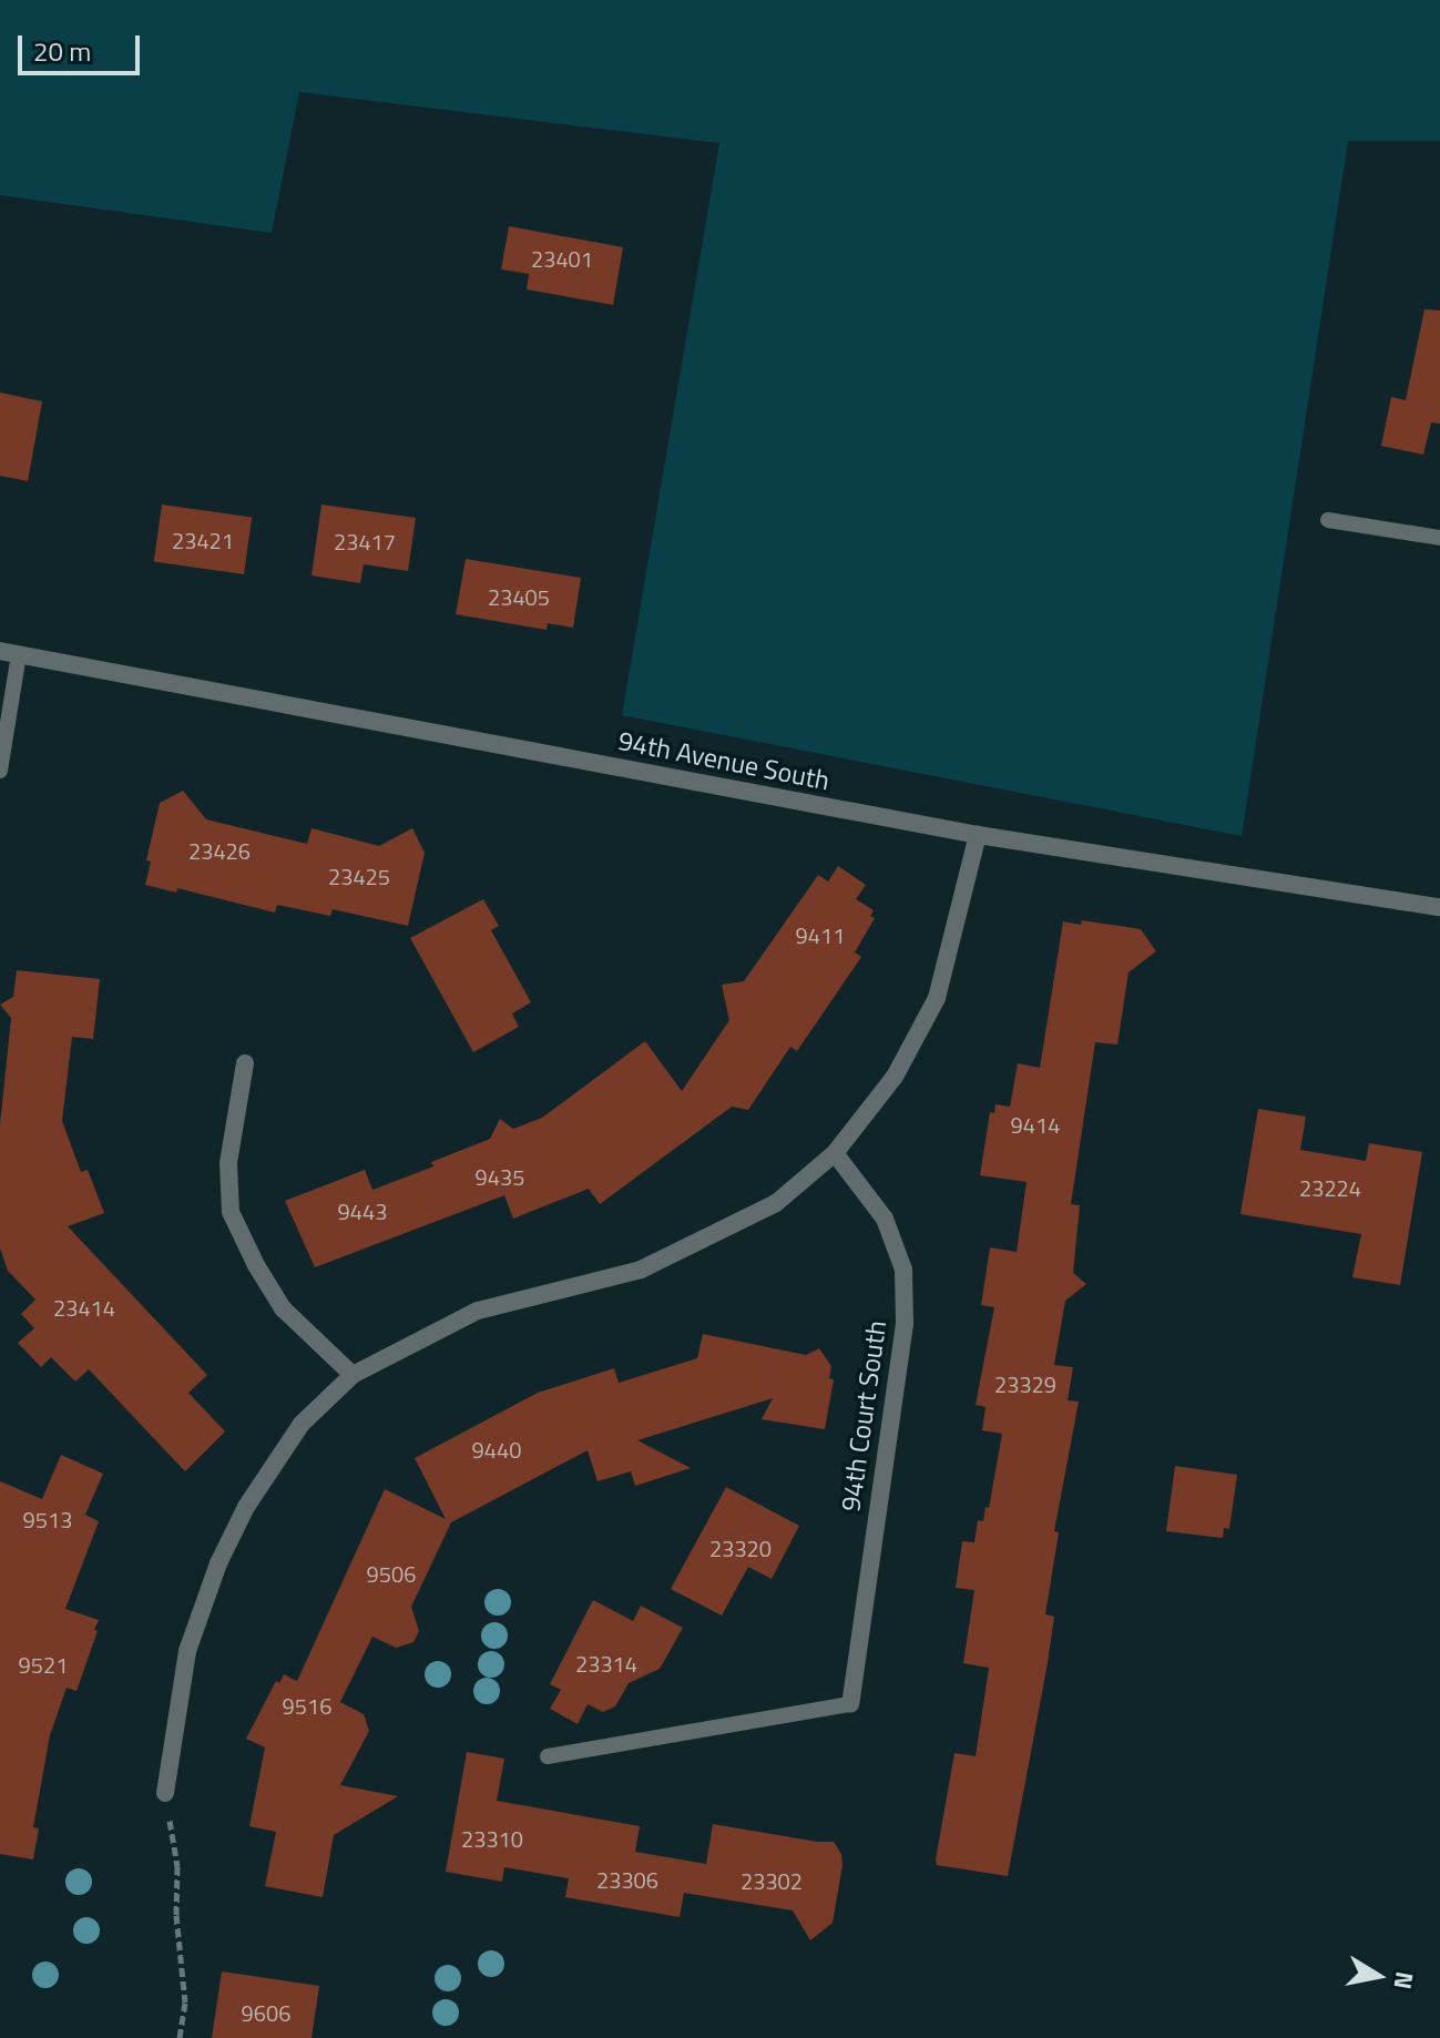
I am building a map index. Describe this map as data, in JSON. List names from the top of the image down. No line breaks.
{"streets":{"street":["94th Avenue South","94th Court South"]},"house_numbers":["23401","23421","23417","23405","23426","23425","9411","9414","9435","23224","9443","23414","23329","9440","9513","23320","9506","23314","9521","9516","23310","23306","23302","9606"],"scale_bar":"20 m","north":"right"}
